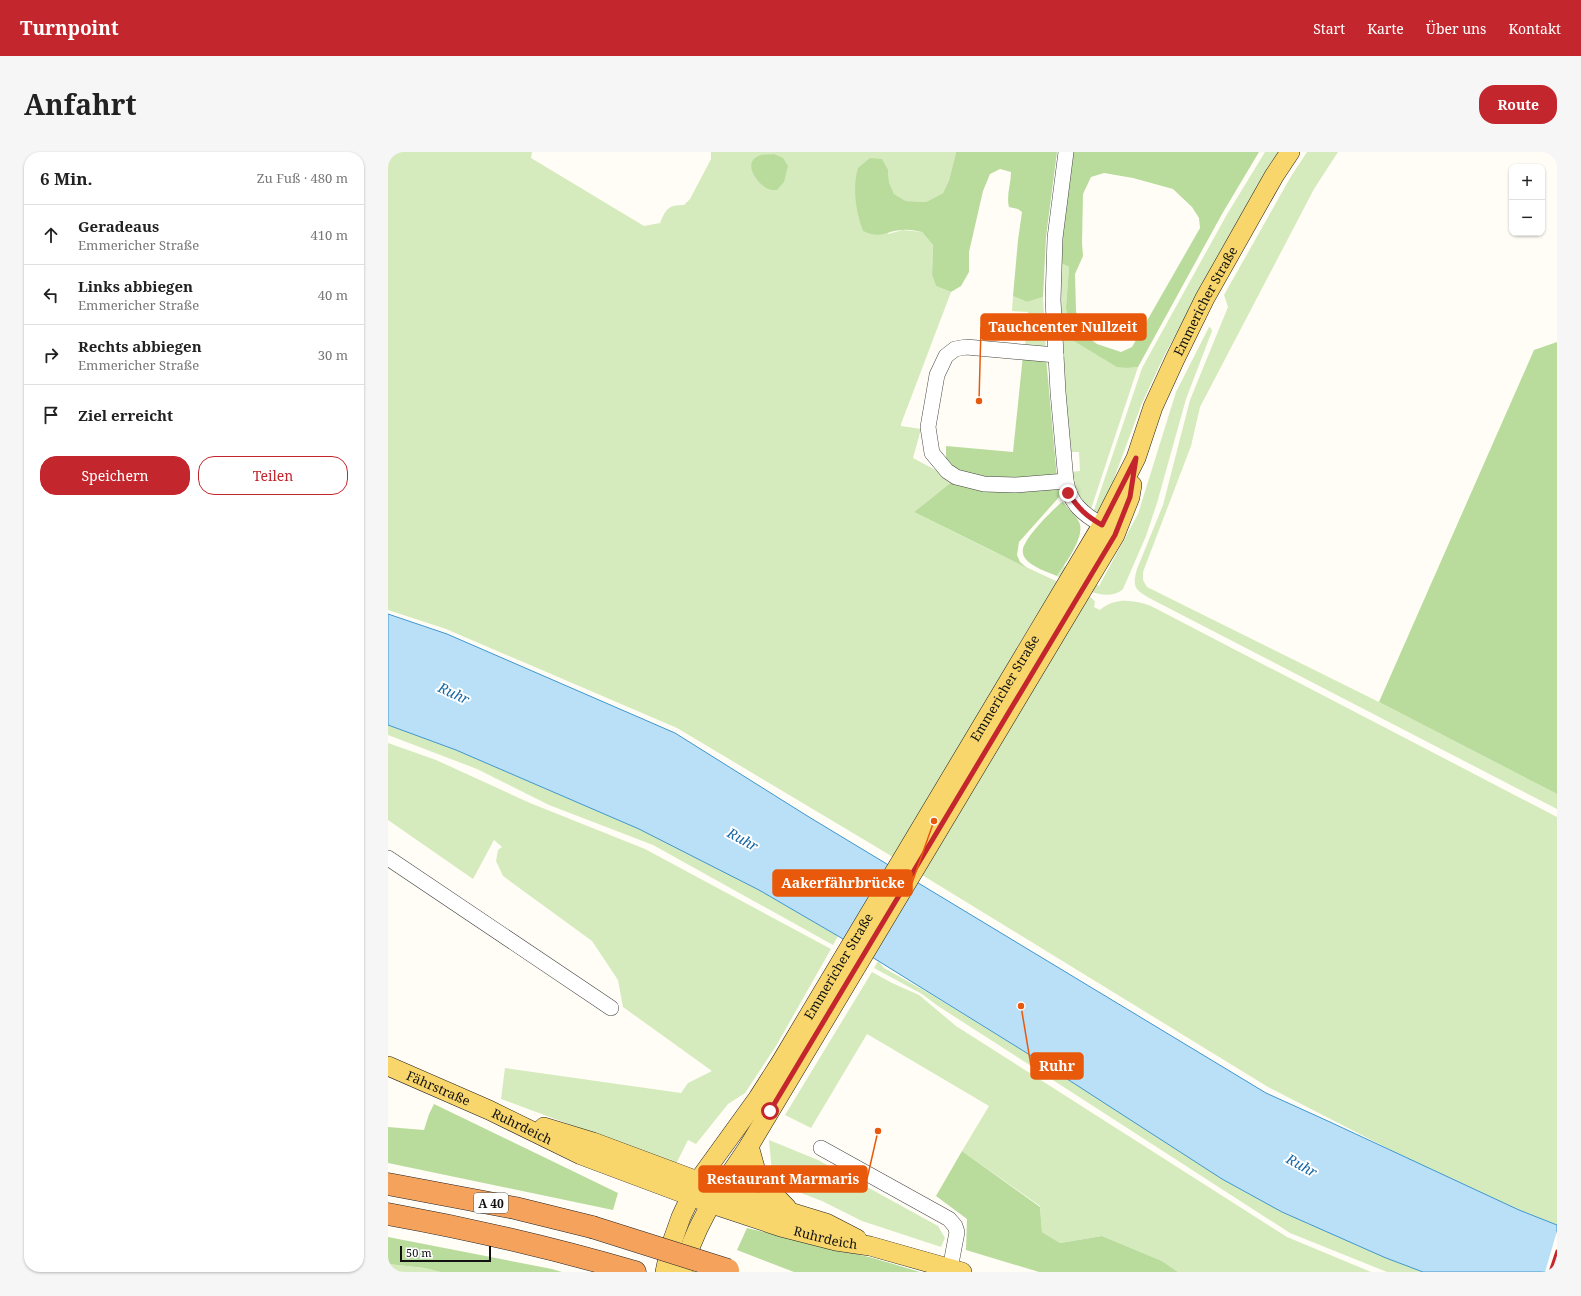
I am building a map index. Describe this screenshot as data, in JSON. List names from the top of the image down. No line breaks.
{"streets":{"highway":["A 40"],"main road":["Emmericher Straße","Fährstraße","Ruhrdeich"]},"crossings":[["Emmericher Straße","Ruhrdeich"],["Fährstraße","Ruhrdeich"]],"water":["Ruhr"],"places":["Tauchcenter Nullzeit","Aakerfährbrücke","Ruhr","Restaurant Marmaris"],"scale_bar":"50 m","page":{"header":"Turnpoint","nav":["Start","Karte","Über uns","Kontakt"],"title":"Anfahrt","buttons":["Route",["Speichern","Teilen"]],"heading":["6 Min.","Zu Fuß · 480 m"],"map_buttons":["+","−"],"list":[["Geradeaus","Emmericher Straße","410 m"],["Links abbiegen","Emmericher Straße","40 m"],["Rechts abbiegen","Emmericher Straße","30 m"],"Ziel erreicht"],"scale":"50 m"}}
